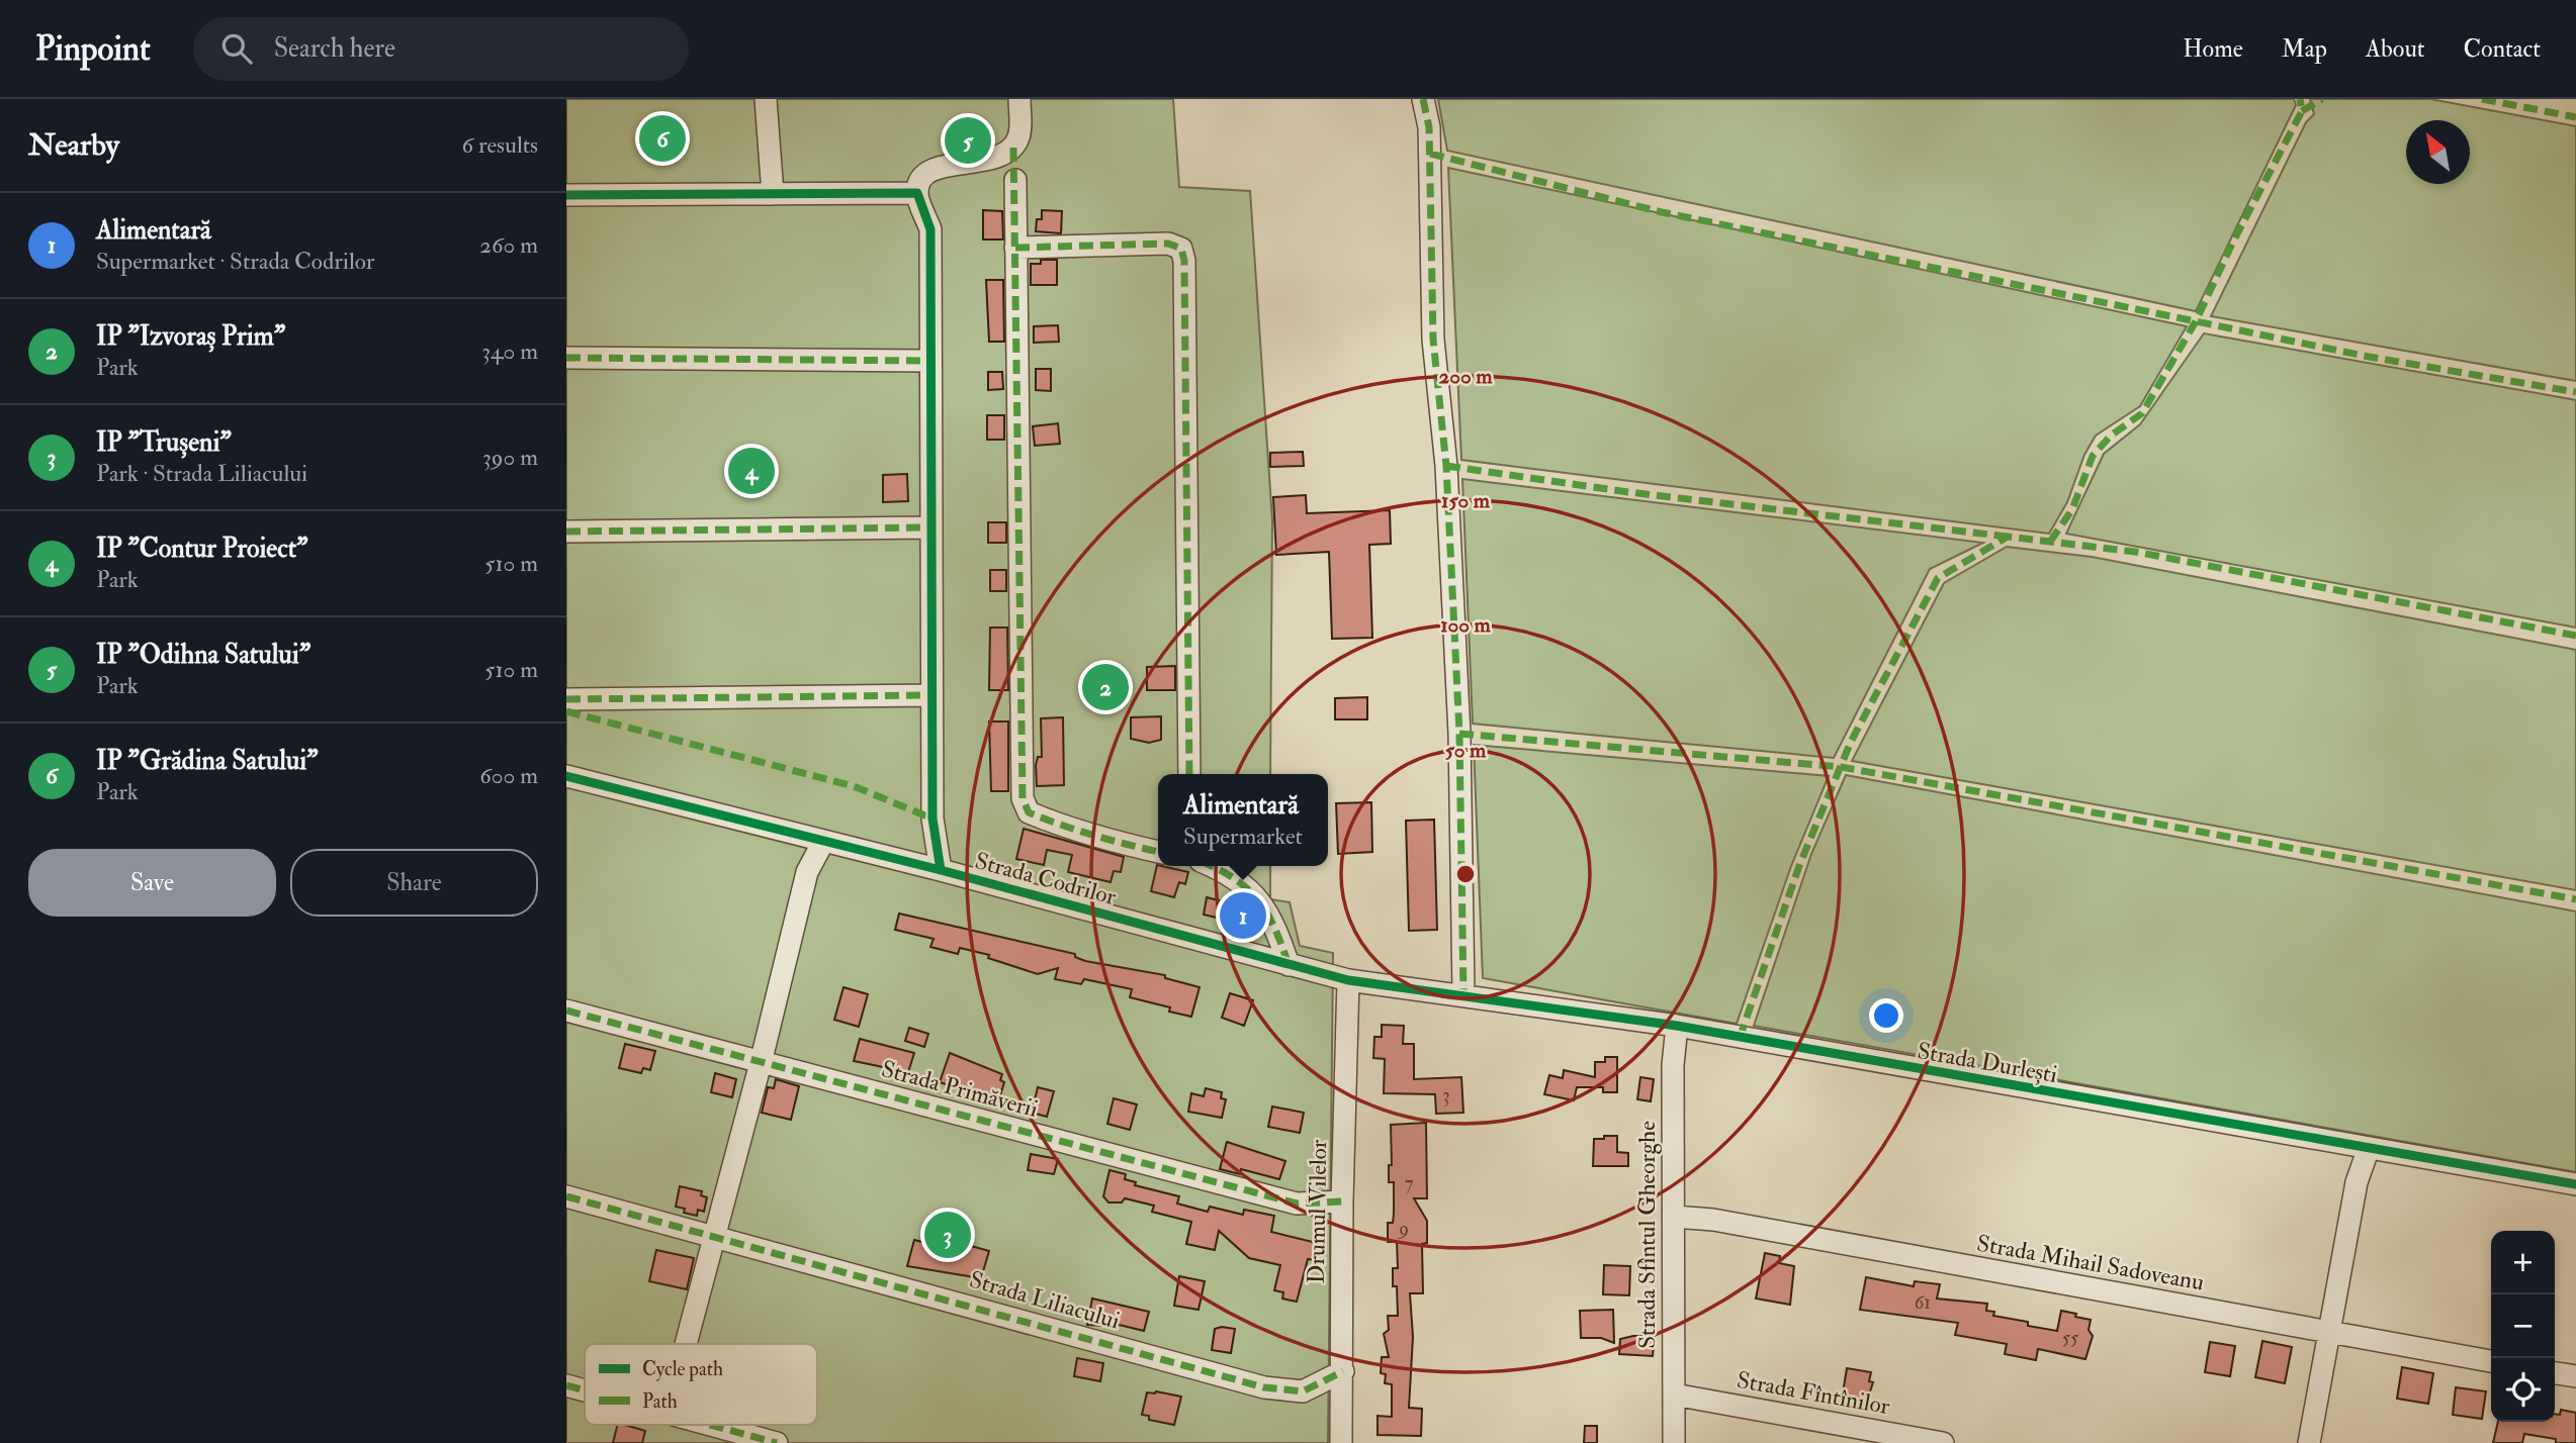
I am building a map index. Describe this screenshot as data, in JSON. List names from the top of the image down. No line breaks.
{"streets":{"street":["Strada Codrilor","Strada Durlești","Strada Primăverii","Drumul Vilelor","Strada Sfîntul Gheorghe","Strada Mihail Sadoveanu","Strada Liliacului","Strada Fîntînilor"]},"crossings":[["Strada Codrilor","Strada Durlești"],["Strada Codrilor","Drumul Vilelor"],["Strada Durlești","Drumul Vilelor"],["Strada Durlești","Strada Sfîntul Gheorghe"],["Strada Primăverii","Drumul Vilelor"],["Drumul Vilelor","Strada Liliacului"],["Strada Sfîntul Gheorghe","Strada Mihail Sadoveanu"],["Strada Sfîntul Gheorghe","Strada Fîntînilor"]],"house_numbers":["3","7","9","61","55"],"legend":["Cycle path","Path"],"north":"top left","page":{"header":"Pinpoint","search":"Search here","nav":["Home","Map","About","Contact"],"heading":["Nearby","6 results"],"pins":["6","5","4","2","1","3"],"list":[{"mark":"1","name":"Alimentară","note":"Supermarket · Strada Codrilor","value":"260 m"},{"mark":"2","name":"IP \"Izvoraș Prim\"","note":"Park","value":"340 m"},{"mark":"3","name":"IP \"Trușeni\"","note":"Park · Strada Liliacului","value":"390 m"},{"mark":"4","name":"IP \"Contur Proiect\"","note":"Park","value":"510 m"},{"mark":"5","name":"IP \"Odihna Satului\"","note":"Park","value":"510 m"},{"mark":"6","name":"IP \"Grădina Satului\"","note":"Park","value":"600 m"}],"popup":["Alimentară","Supermarket"],"buttons":["Save","Share"],"map_buttons":["+","−"]},"rings":["200 m","150 m","100 m","50 m"]}
